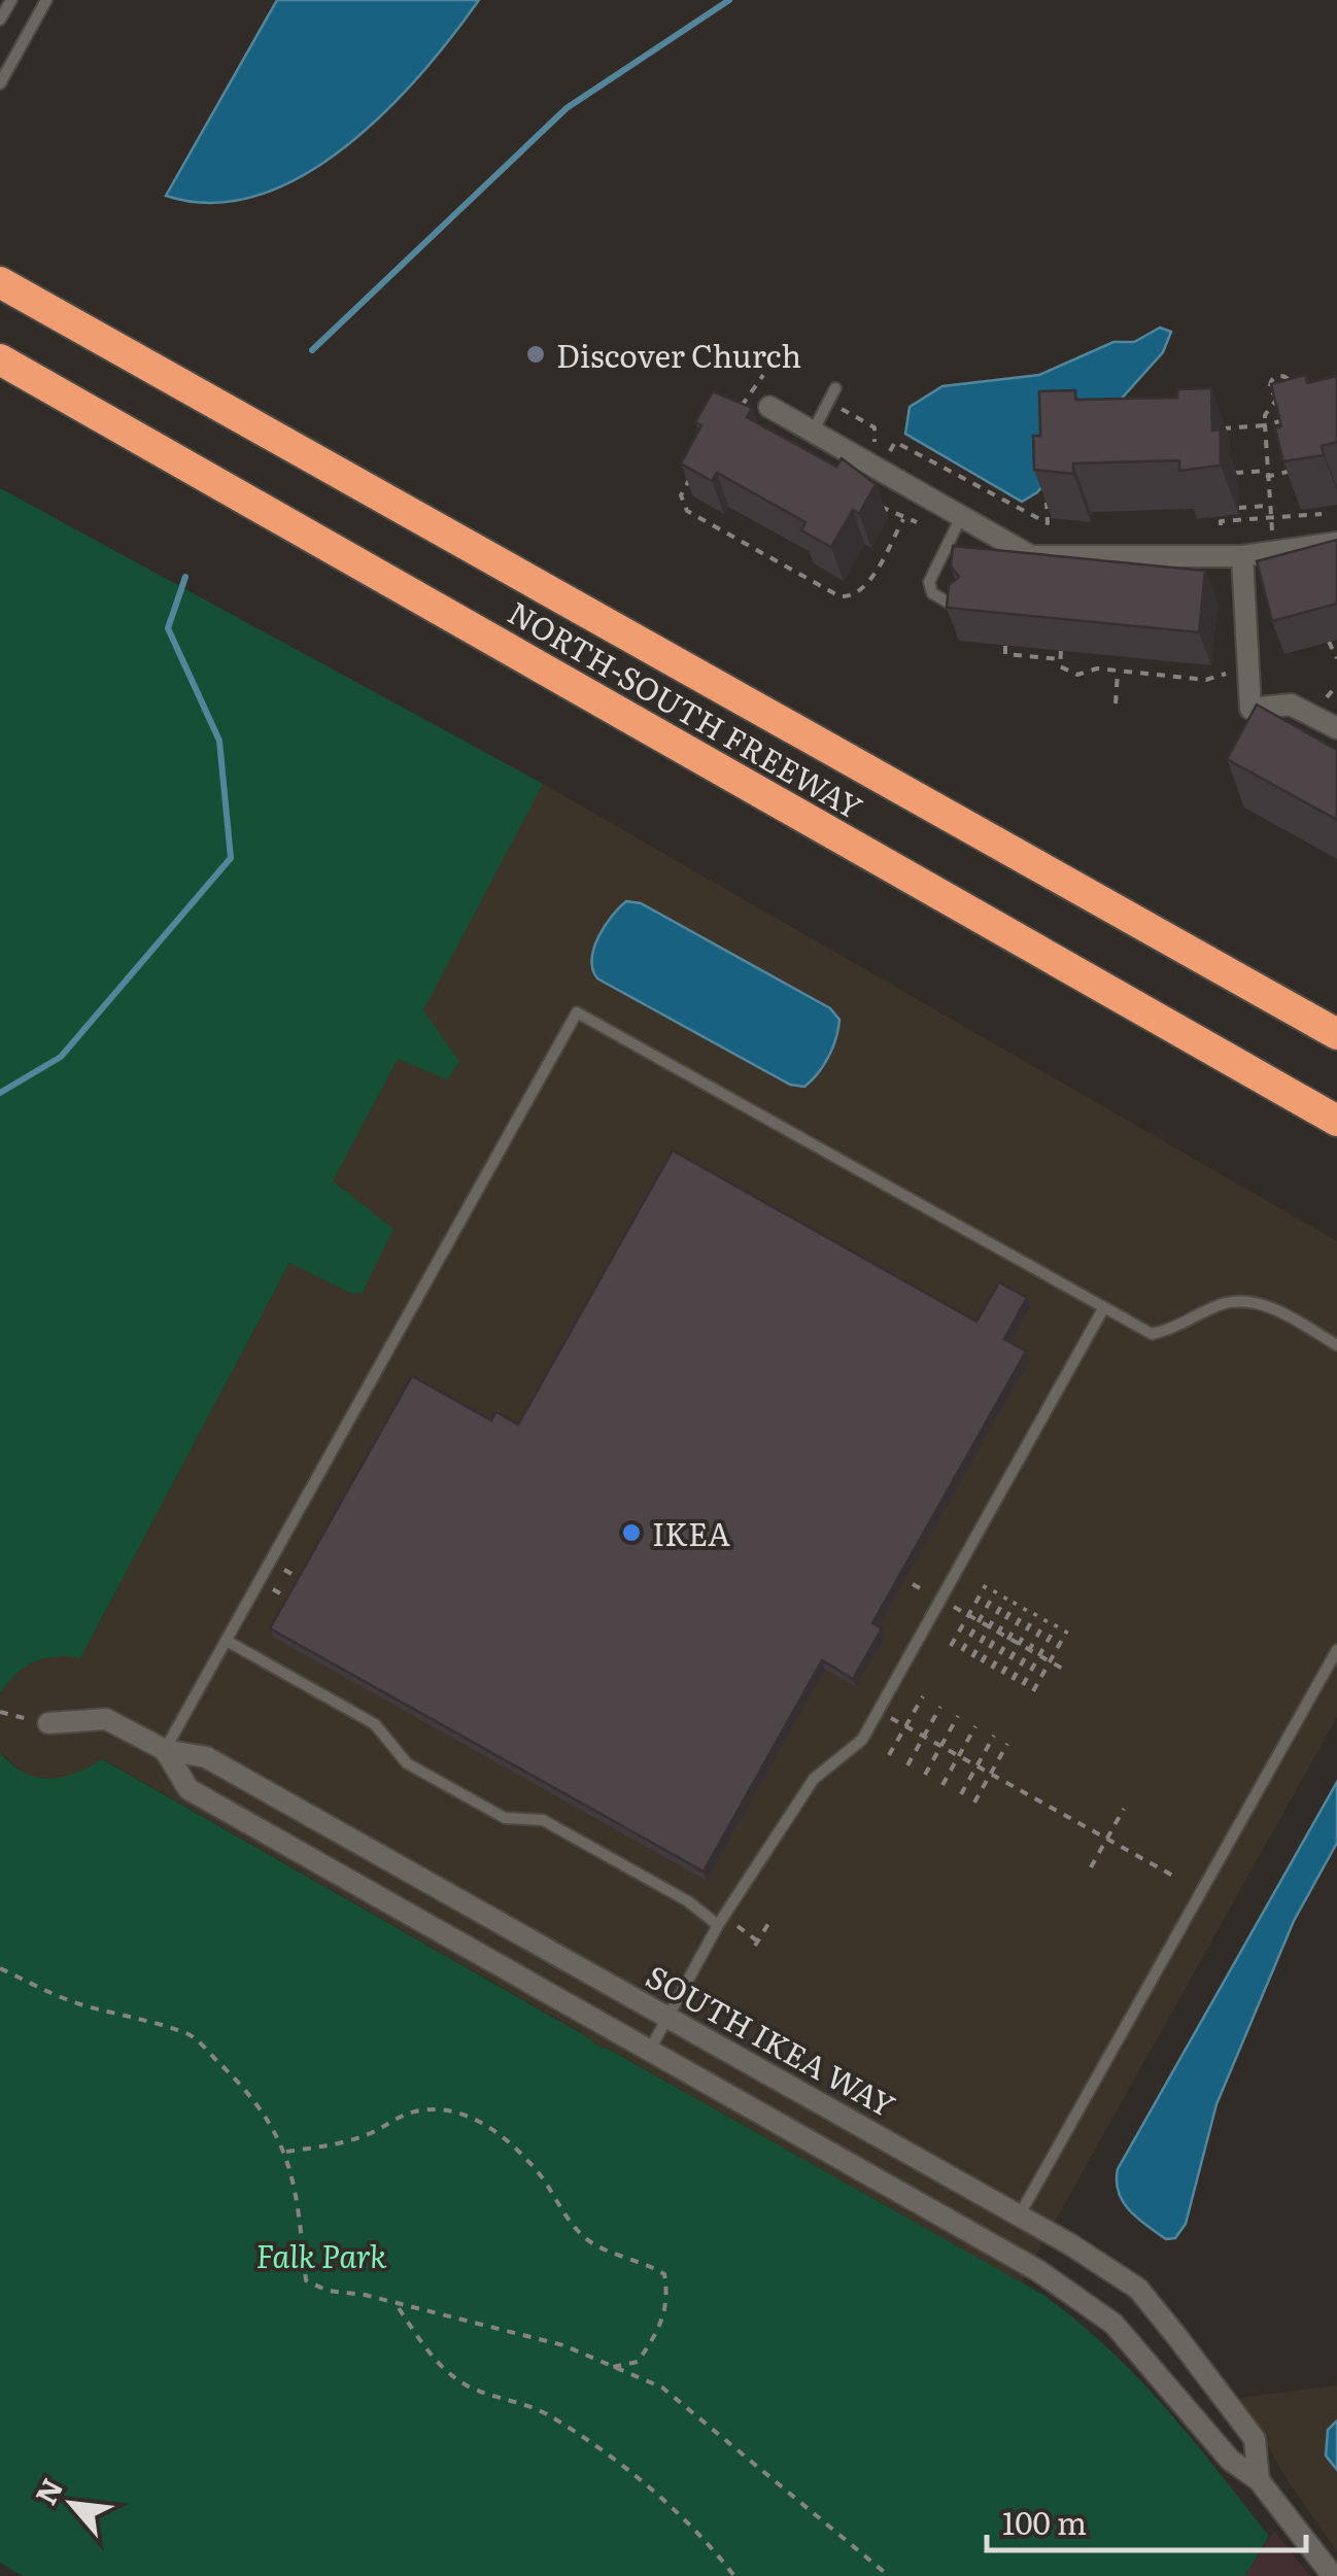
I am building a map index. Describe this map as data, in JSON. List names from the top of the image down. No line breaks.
{"streets":{"highway":["NORTH-SOUTH FREEWAY"],"street":["SOUTH IKEA WAY"]},"parks":["Falk Park"],"places":["Discover Church","IKEA"],"scale_bar":"100 m","north":"top left"}
